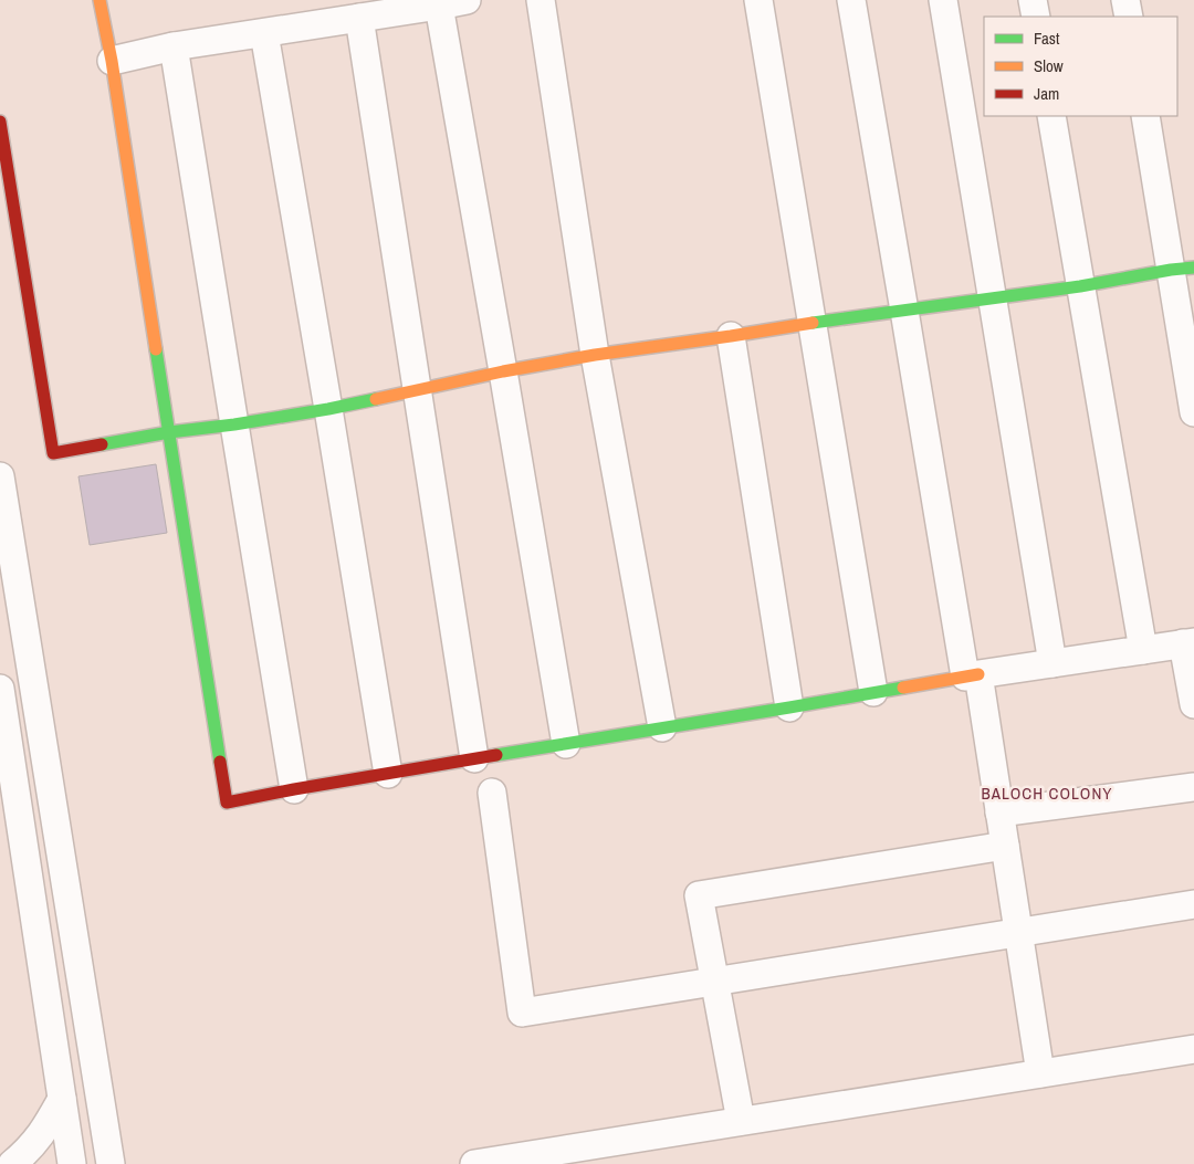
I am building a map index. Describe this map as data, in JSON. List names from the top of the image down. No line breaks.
{"districts":["BALOCH COLONY"],"legend":["Fast","Slow","Jam"]}
